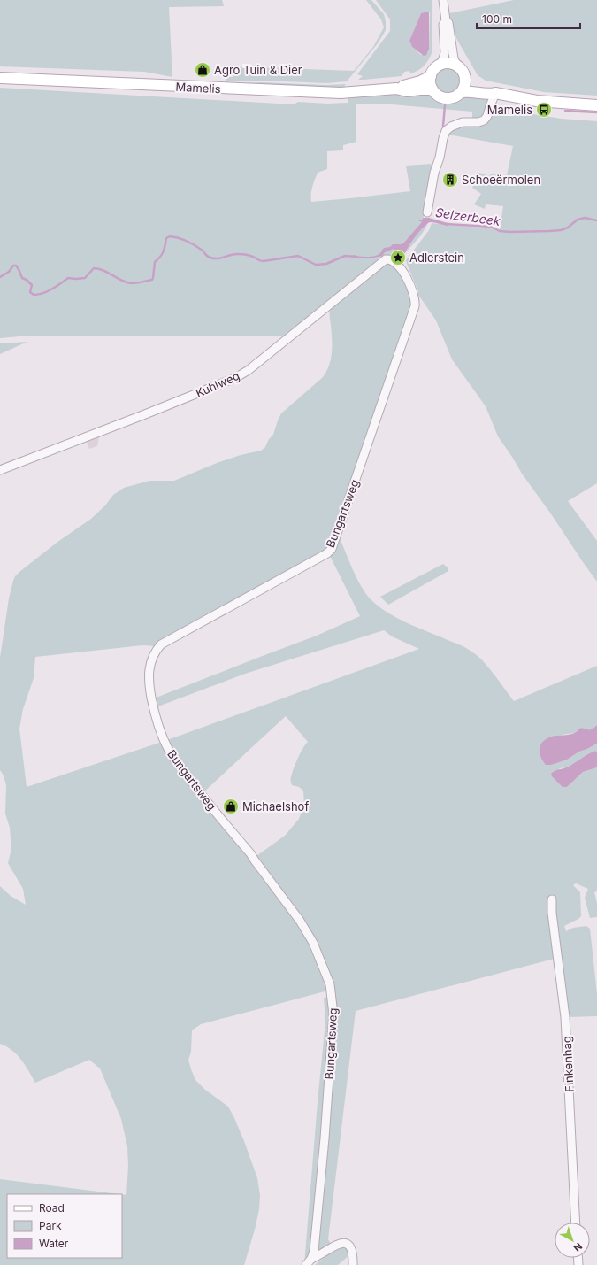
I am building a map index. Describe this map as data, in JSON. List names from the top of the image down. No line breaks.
{"streets":{"main road":["Mamelis"],"street":["Kuhlweg","Bungartsweg","Finkenhag"]},"crossings":[["Kuhlweg","Bungartsweg"]],"water":["Selzerbeek"],"places":{"shop":["Agro Tuin & Dier","Michaelshof"],"bus stop":["Mamelis"],"building":["Schoeërmolen"],"place":["Adlerstein"]},"legend":["Road","Park","Water"],"scale_bar":"100 m","north":"bottom right"}
